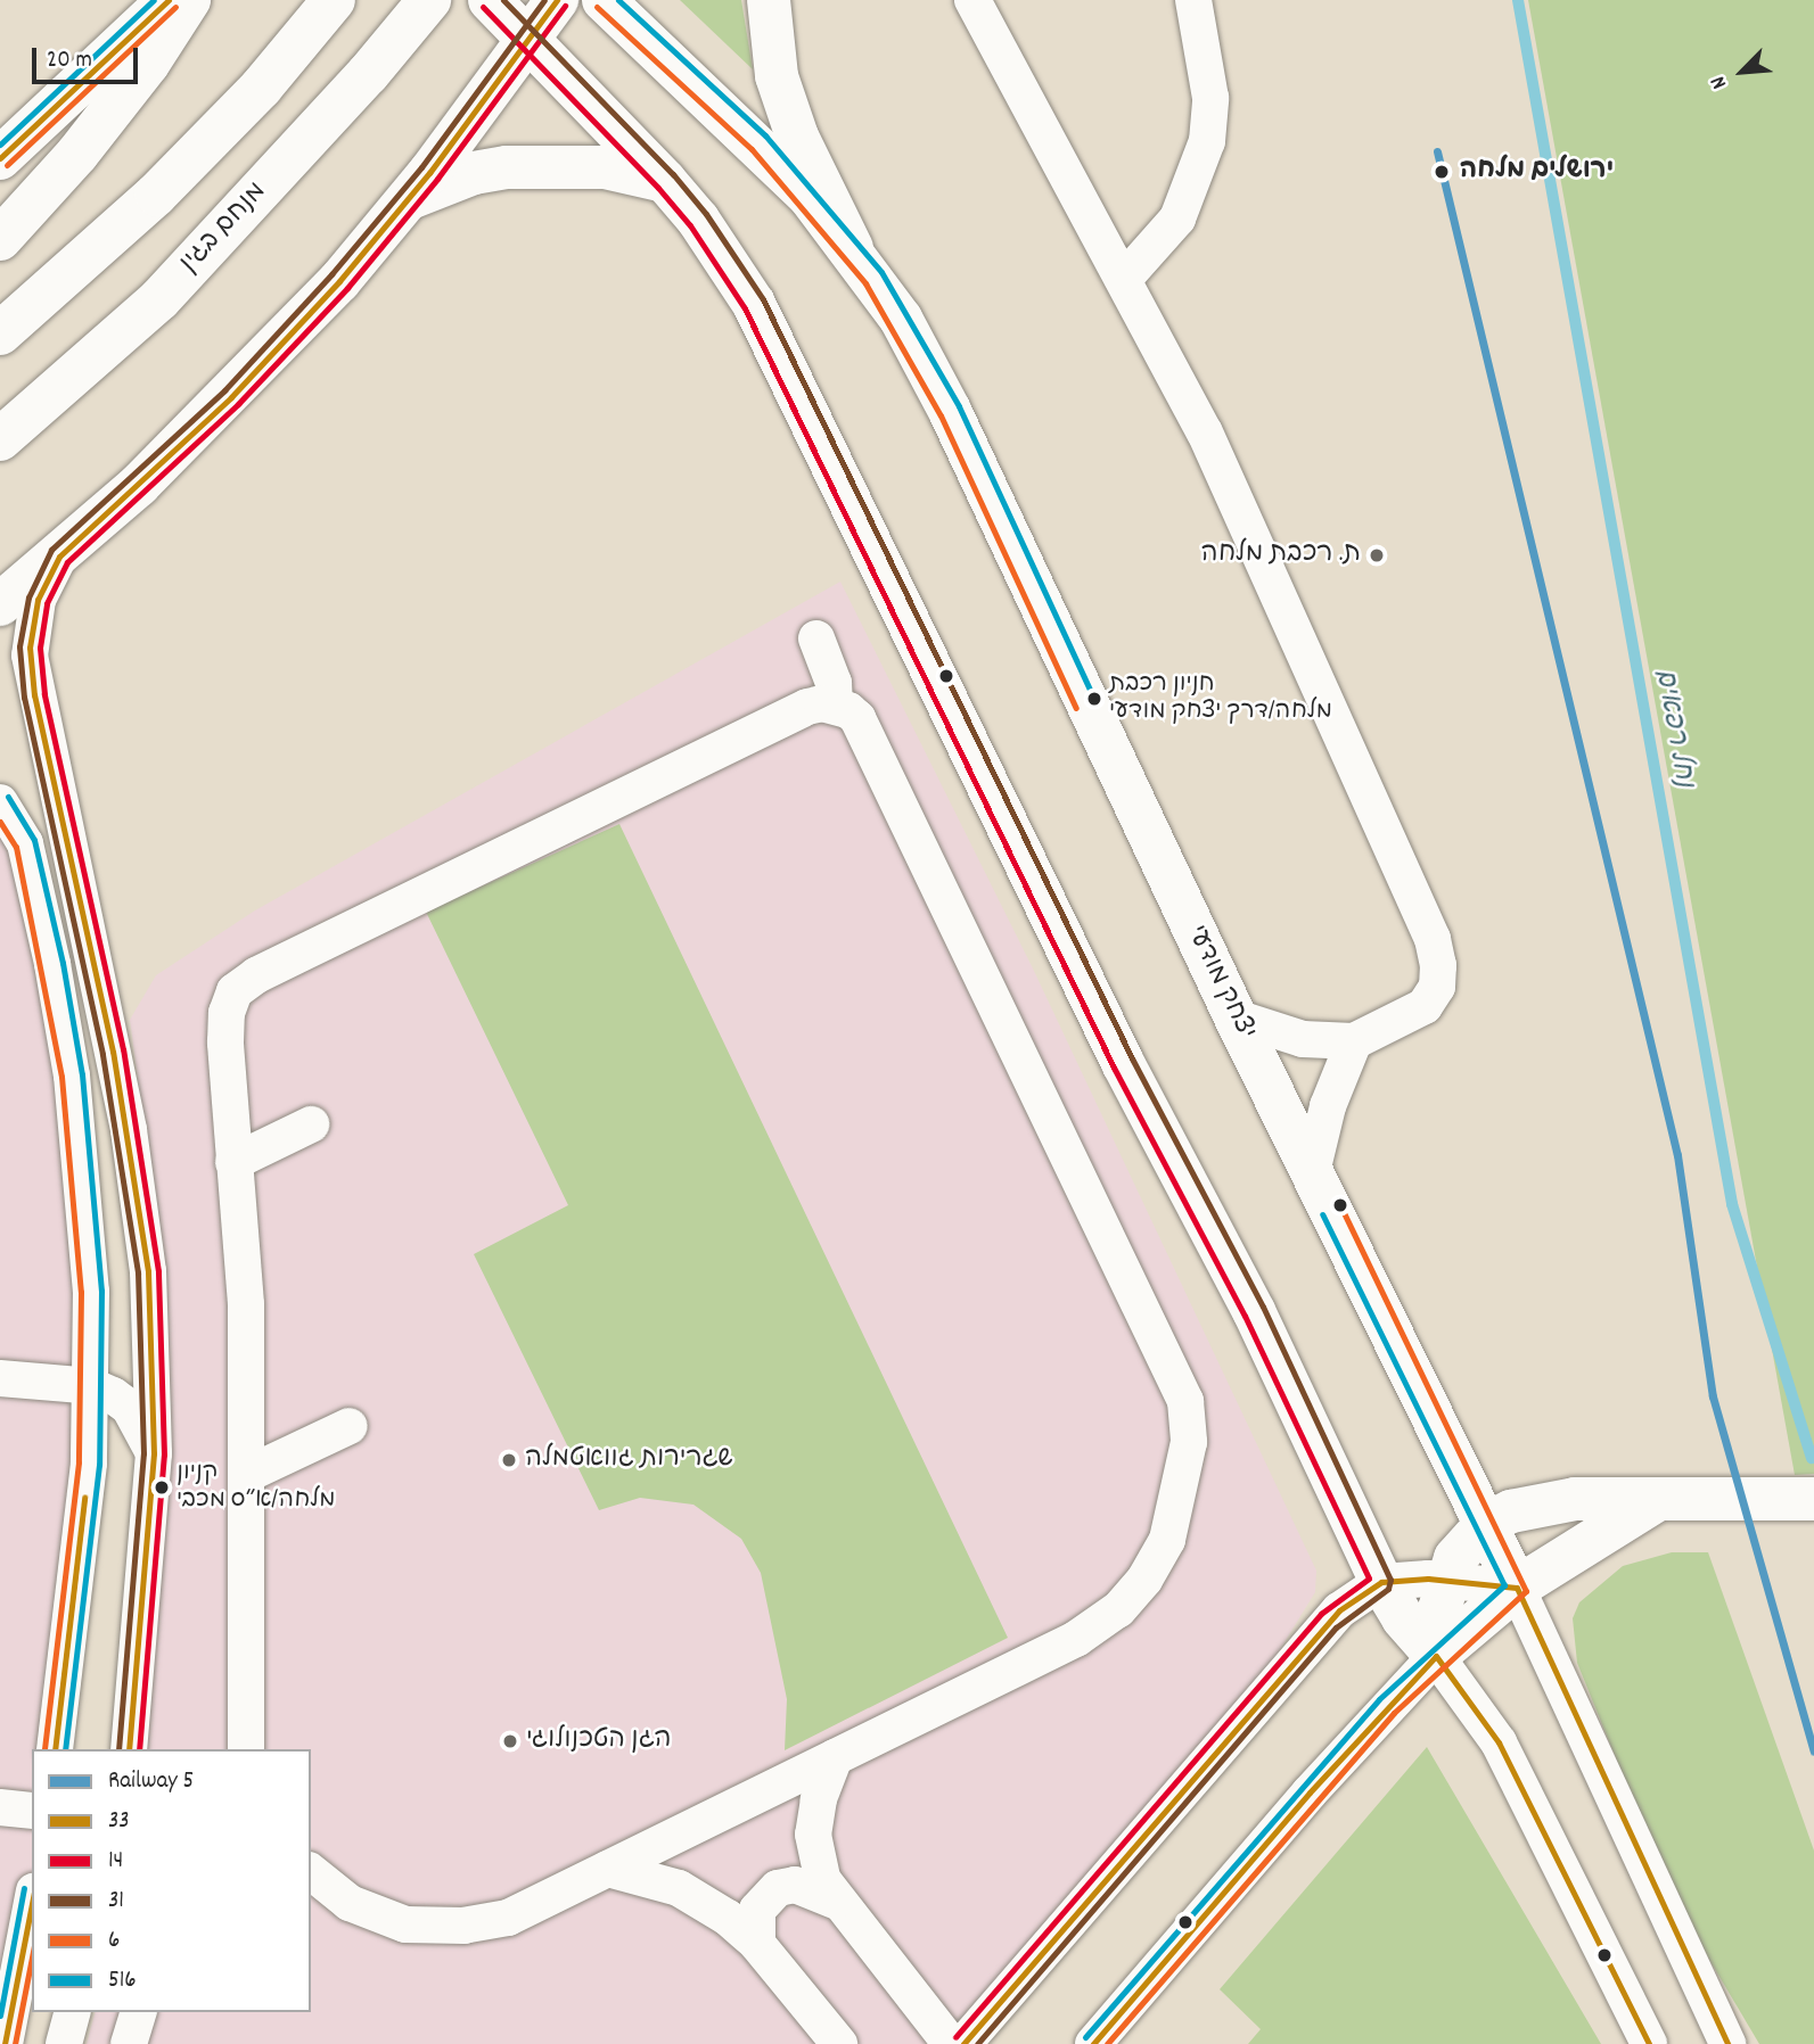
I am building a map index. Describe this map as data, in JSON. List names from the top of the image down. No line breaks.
{"streets":{"main road":["מנחם בגין","יצחק מודעי"]},"water":["נחל רפאים"],"places":["ירושלים מלחה","ת. רכבת מלחה","חניון רכבת מלחה/דרך יצחק מודעי","שגרירות גוואטמלה","קניון מלחה/א״ס מכבי","הגן הטכנולוגי"],"lines":["transit line 33","transit line 31","transit line 516","transit line 14","transit line 6","rail line 5"],"legend":["Railway 5","33","14","31","6","516"],"scale_bar":"20 m","north":"bottom left"}
